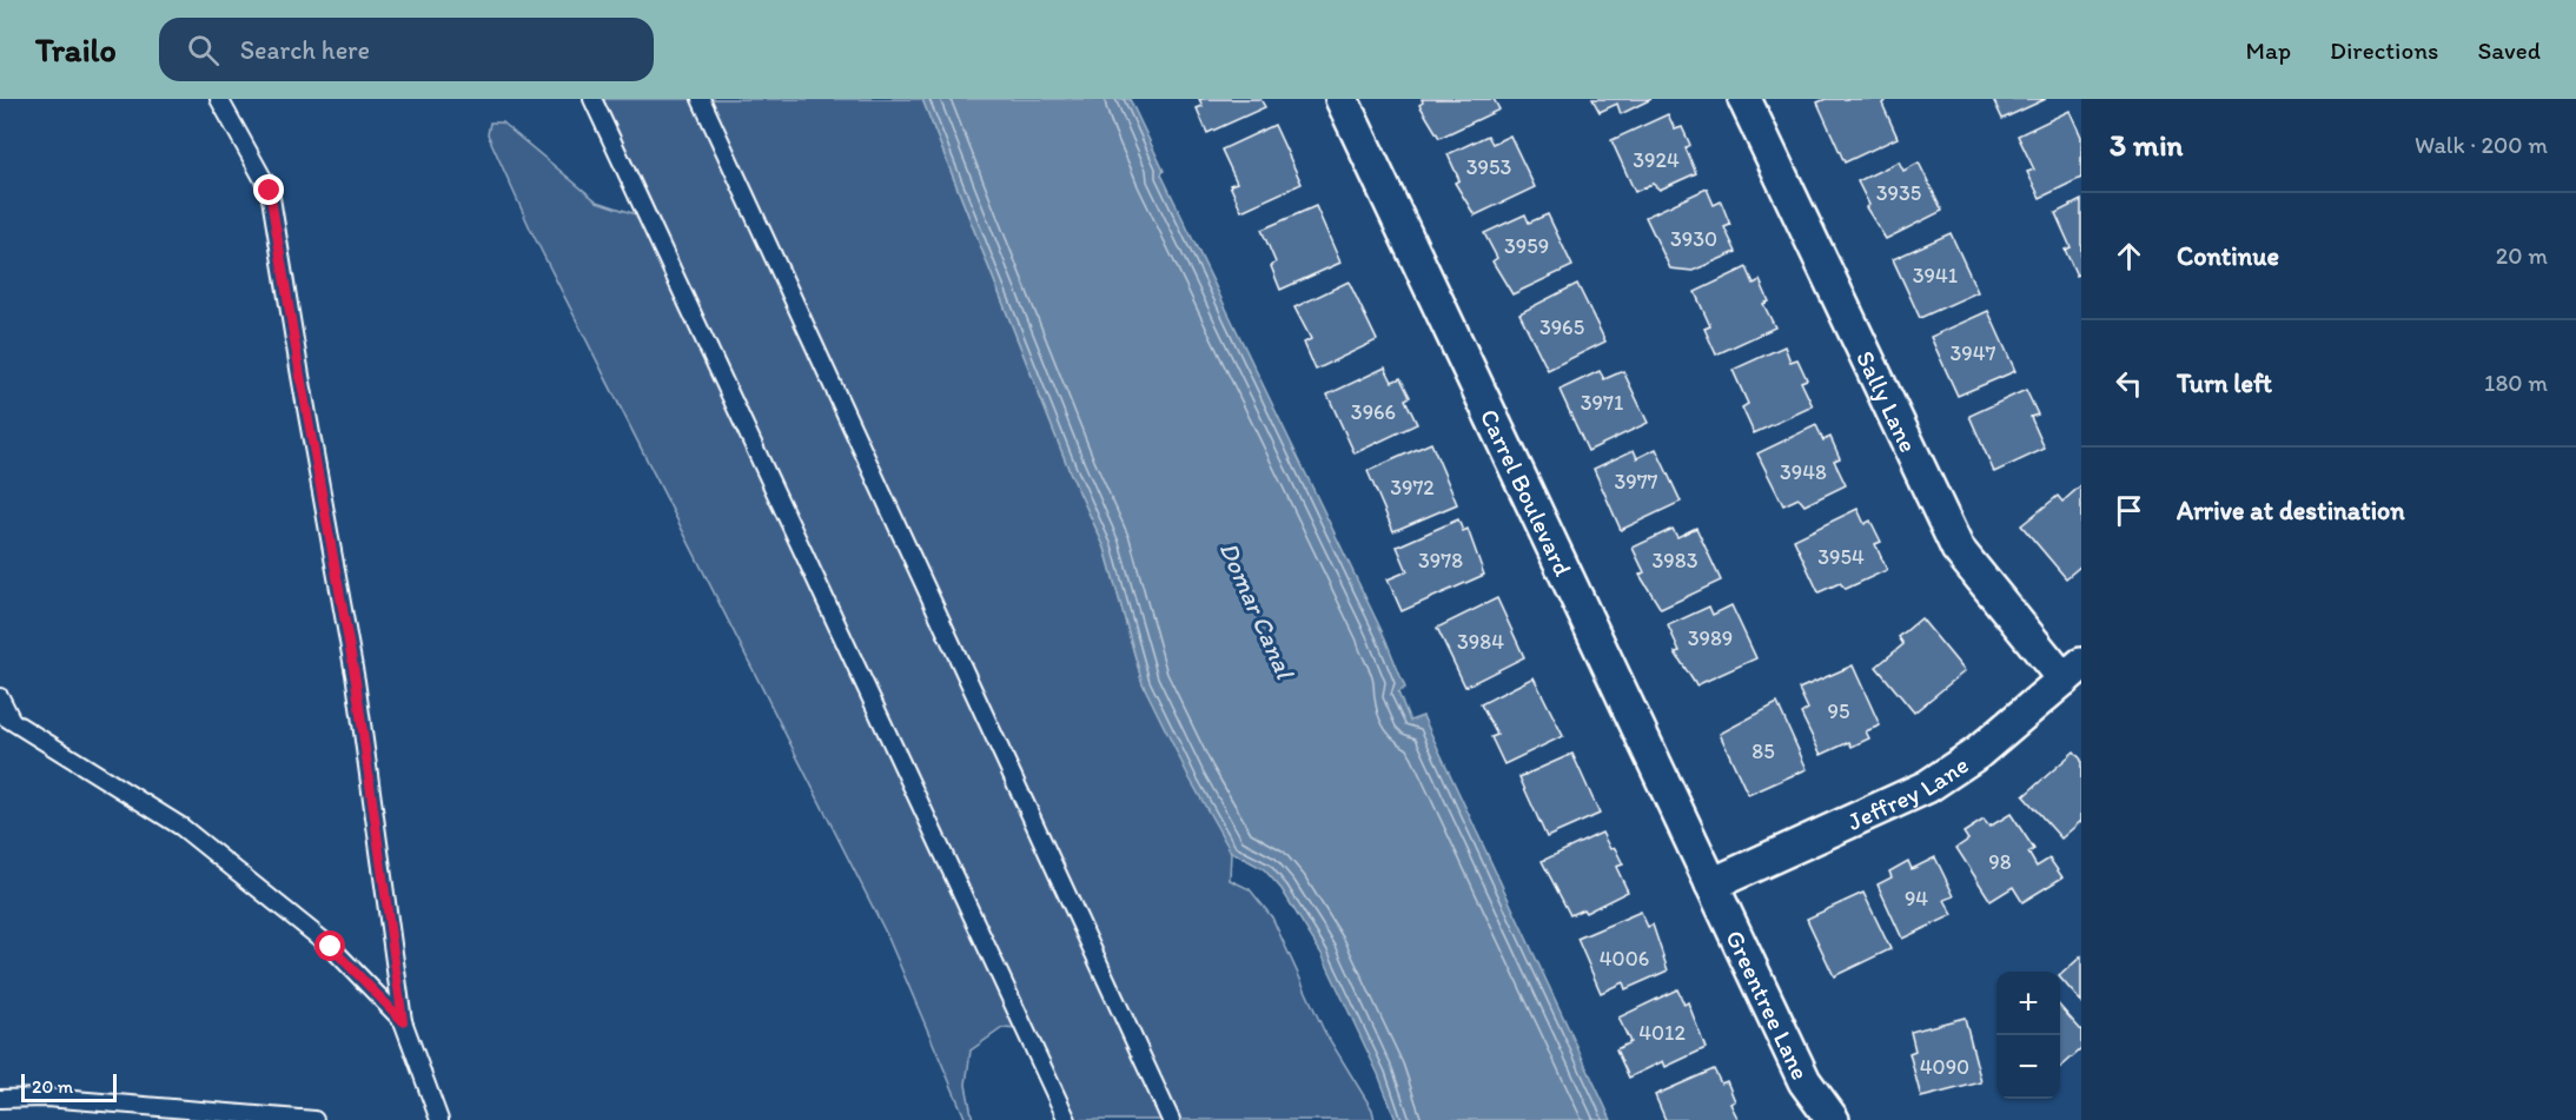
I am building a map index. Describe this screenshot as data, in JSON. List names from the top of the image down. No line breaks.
{"streets":{"street":["Sally Lane","Carrel Boulevard","Jeffrey Lane","Greentree Lane"]},"crossings":[["Sally Lane","Jeffrey Lane"],["Carrel Boulevard","Jeffrey Lane"],["Carrel Boulevard","Greentree Lane"],["Jeffrey Lane","Greentree Lane"]],"water":["Domar Canal"],"house_numbers":["3924","3953","3935","3930","3959","3941","3965","3947","3971","3966","3948","3977","3972","3954","3978","3983","3989","3984","95","85","98","94","4006","4012","4090"],"scale_bar":"20 m","page":{"header":"Trailo","search":"Search here","nav":["Map","Directions","Saved"],"heading":["3 min","Walk · 200 m"],"list":[["Continue","20 m"],["Turn left","180 m"],"Arrive at destination"],"map_buttons":["+","−"],"scale":"20 m"}}
